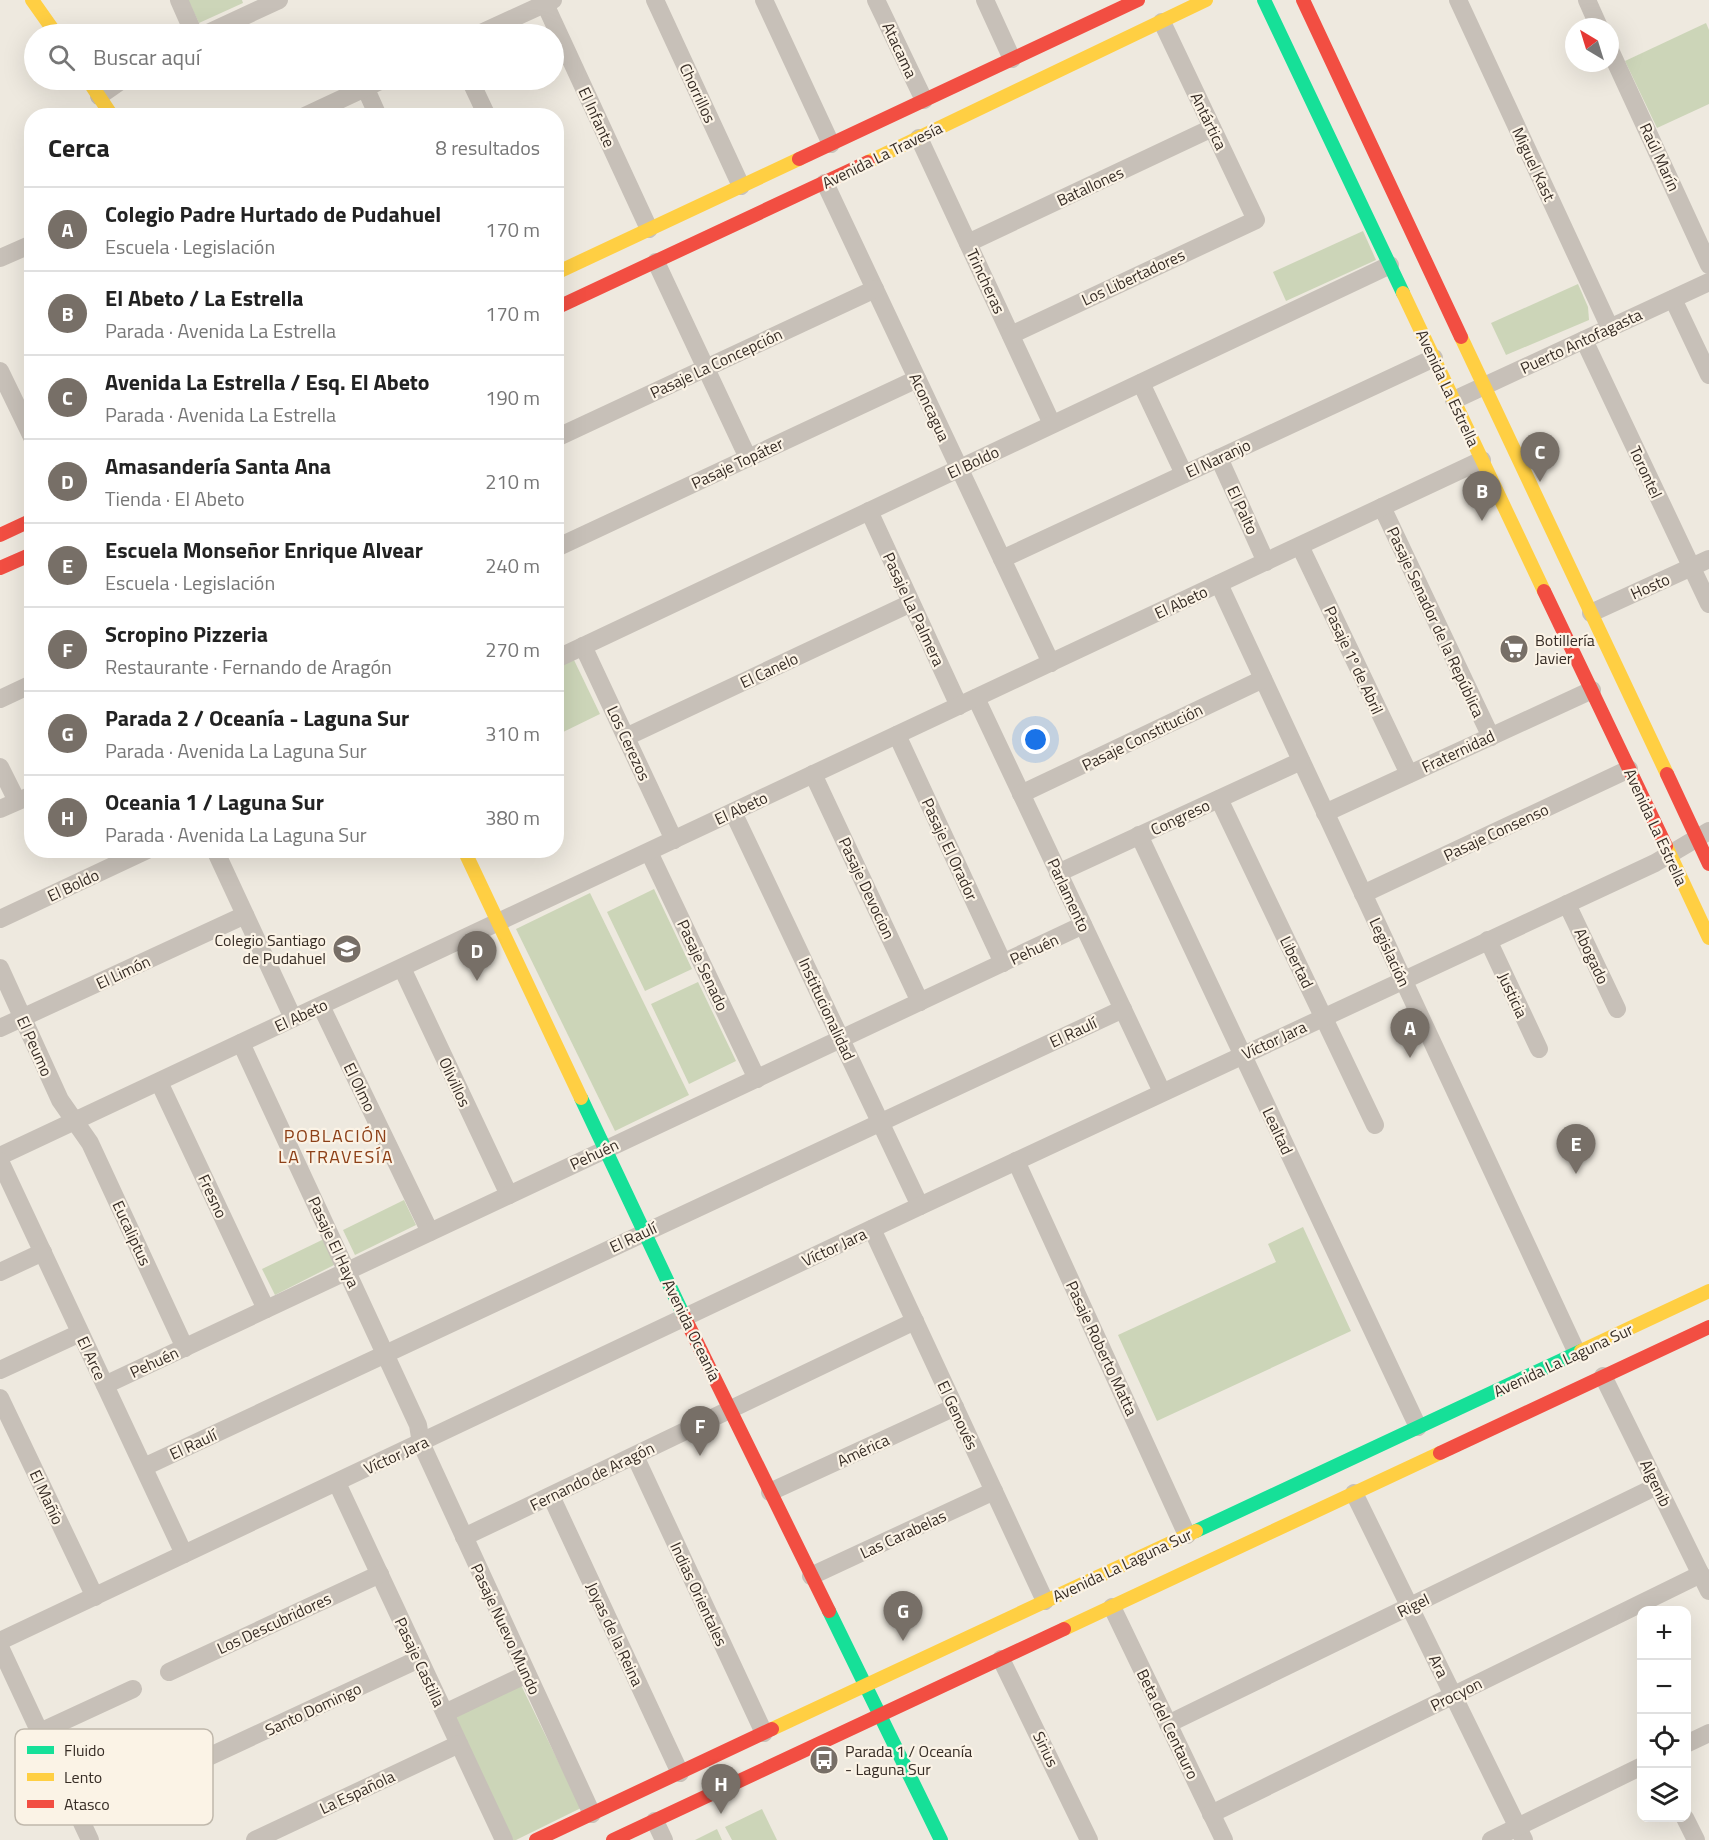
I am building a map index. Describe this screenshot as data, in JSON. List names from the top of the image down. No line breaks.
{"streets":{"street":["Atacama","Chorrillos","El Infante","Antártica","Avenida La Travesía","Raúl Marín","Miguel Kast","Batallones","Los Libertadores","Trincheras","Puerto Antofagasta","Pasaje La Concepción","Avenida La Estrella","Aconcagua","El Naranjo","El Boldo","Pasaje Topáter","Torontel","El Palto","Hosto","El Abeto","Pasaje La Palmera","Pasaje Senador de la República","Pasaje 1º de Abril","El Canelo","Pasaje Constitución","Los Cerezos","Fraternidad","Congreso","Pasaje Consenso","Pasaje El Orador","Pasaje Devocion","Parlamento","Pehuén","Legislación","Abogado","Libertad","Pasaje Senado","El Limón","Justicia","Institucionalidad","El Raulí","Víctor Jara","El Peumo","Olivillos","El Olmo","Lealtad","Fresno","Eucaliptus","Pasaje El Haya","Avenida Oceanía","Pasaje Roberto Matta","El Arce","Avenida La Laguna Sur","El Genovés","América","Fernando de Aragón","Algenib","El Mañío","Las Carabelas","Indias Orientales","Rigel","Los Descubridores","Pasaje Nuevo Mundo","Joyas de la Reina","Pasaje Castilla","Ara","Procyon","Santo Domingo","Beta del Centauro","Sirius","La Española"]},"crossings":[["Atacama","Avenida La Travesía"],["Chorrillos","Avenida La Travesía"],["El Infante","Avenida La Travesía"],["Antártica","Avenida La Travesía"],["Antártica","Batallones"],["Antártica","Los Libertadores"],["Avenida La Travesía","Trincheras"],["Avenida La Travesía","Aconcagua"],["Miguel Kast","Puerto Antofagasta"],["Batallones","Trincheras"],["Los Libertadores","Trincheras"],["Trincheras","El Boldo"],["Puerto Antofagasta","Avenida La Estrella"],["Puerto Antofagasta","Torontel"],["Pasaje La Concepción","Aconcagua"],["Avenida La Estrella","El Naranjo"],["Avenida La Estrella","El Boldo"],["Avenida La Estrella","Hosto"],["Avenida La Estrella","El Abeto"],["Avenida La Estrella","Fraternidad"],["Avenida La Estrella","Pasaje Consenso"],["Avenida La Estrella","Víctor Jara"],["Aconcagua","El Naranjo"],["Aconcagua","El Boldo"],["Aconcagua","Pasaje Topáter"],["Aconcagua","El Abeto"],["El Naranjo","El Palto"],["El Boldo","Pasaje La Palmera"],["El Boldo","Los Cerezos"],["Torontel","Hosto"],["El Palto","El Abeto"],["El Abeto","Pasaje La Palmera"],["El Abeto","Pasaje Senador de la República"],["El Abeto","Pasaje 1º de Abril"],["El Abeto","Los Cerezos"],["El Abeto","Pasaje El Orador"],["El Abeto","Pasaje Devocion"],["El Abeto","Parlamento"],["El Abeto","Legislación"],["El Abeto","Pasaje Senado"],["El Abeto","Institucionalidad"],["El Abeto","El Peumo"],["El Abeto","Olivillos"],["El Abeto","El Olmo"],["El Abeto","Fresno"],["El Abeto","Eucaliptus"],["El Abeto","Pasaje El Haya"],["El Abeto","Avenida Oceanía"],["El Abeto","El Arce"],["Pasaje La Palmera","El Canelo"],["Pasaje Senador de la República","Fraternidad"],["Pasaje 1º de Abril","Fraternidad"],["El Canelo","Los Cerezos"],["Pasaje Constitución","Parlamento"],["Pasaje Constitución","Legislación"],["Fraternidad","Legislación"],["Congreso","Parlamento"],["Congreso","Legislación"],["Congreso","Libertad"],["Congreso","Lealtad"],["Pasaje Consenso","Legislación"],["Pasaje El Orador","Pehuén"],["Pasaje Devocion","Pehuén"],["Parlamento","Pehuén"],["Parlamento","El Raulí"],["Parlamento","Víctor Jara"],["Pehuén","Pasaje Senado"],["Pehuén","Institucionalidad"],["Pehuén","Olivillos"],["Pehuén","El Olmo"],["Pehuén","Fresno"],["Pehuén","Eucaliptus"],["Pehuén","Pasaje El Haya"],["Pehuén","Avenida Oceanía"],["Pehuén","El Arce"],["Legislación","Víctor Jara"],["Legislación","Avenida La Laguna Sur"],["Abogado","Víctor Jara"],["Libertad","Víctor Jara"],["El Limón","El Peumo"],["Justicia","Víctor Jara"],["Institucionalidad","El Raulí"],["Institucionalidad","Víctor Jara"],["El Raulí","Pasaje El Haya"],["El Raulí","Avenida Oceanía"],["El Raulí","El Arce"],["Víctor Jara","Lealtad"],["Víctor Jara","Pasaje El Haya"],["Víctor Jara","Avenida Oceanía"],["Víctor Jara","Pasaje Roberto Matta"],["Víctor Jara","El Arce"],["Víctor Jara","El Genovés"],["Víctor Jara","El Mañío"],["Víctor Jara","Pasaje Nuevo Mundo"],["Víctor Jara","Pasaje Castilla"],["El Peumo","Eucaliptus"],["Lealtad","Avenida La Laguna Sur"],["Pasaje El Haya","Pasaje Nuevo Mundo"],["Avenida Oceanía","Avenida La Laguna Sur"],["Avenida Oceanía","América"],["Avenida Oceanía","Fernando de Aragón"],["Avenida Oceanía","Las Carabelas"],["Pasaje Roberto Matta","Avenida La Laguna Sur"],["Avenida La Laguna Sur","El Genovés"],["Avenida La Laguna Sur","Algenib"],["Avenida La Laguna Sur","Indias Orientales"],["Avenida La Laguna Sur","Pasaje Nuevo Mundo"],["Avenida La Laguna Sur","Joyas de la Reina"],["Avenida La Laguna Sur","Ara"],["Avenida La Laguna Sur","Beta del Centauro"],["Avenida La Laguna Sur","Sirius"],["El Genovés","América"],["El Genovés","Fernando de Aragón"],["El Genovés","Las Carabelas"],["Fernando de Aragón","Indias Orientales"],["Fernando de Aragón","Pasaje Nuevo Mundo"],["Fernando de Aragón","Joyas de la Reina"],["Algenib","Rigel"],["Algenib","Procyon"],["Rigel","Ara"],["Rigel","Beta del Centauro"],["Los Descubridores","Pasaje Castilla"],["Pasaje Castilla","Santo Domingo"],["Pasaje Castilla","La Española"],["Ara","Procyon"],["Procyon","Beta del Centauro"]],"districts":["POBLACIÓN LA TRAVESÍA"],"places":{"supermarket":["Botillería Javier"],"school or university":["Colegio Santiago de Pudahuel"],"bus stop":["Parada 1 / Oceanía - Laguna Sur"]},"legend":["Fluido","Lento","Atasco"],"north":"top left","page":{"search":"Buscar aquí","heading":["Cerca","8 resultados"],"list":[{"mark":"A","name":"Colegio Padre Hurtado de Pudahuel","note":"Escuela · Legislación","value":"170 m"},{"mark":"B","name":"El Abeto / La Estrella","note":"Parada · Avenida La Estrella","value":"170 m"},{"mark":"C","name":"Avenida La Estrella / Esq. El Abeto","note":"Parada · Avenida La Estrella","value":"190 m"},{"mark":"D","name":"Amasandería Santa Ana","note":"Tienda · El Abeto","value":"210 m"},{"mark":"E","name":"Escuela Monseñor Enrique Alvear","note":"Escuela · Legislación","value":"240 m"},{"mark":"F","name":"Scropino Pizzeria","note":"Restaurante · Fernando de Aragón","value":"270 m"},{"mark":"G","name":"Parada 2 / Oceanía - Laguna Sur","note":"Parada · Avenida La Laguna Sur","value":"310 m"},{"mark":"H","name":"Oceania 1 / Laguna Sur","note":"Parada · Avenida La Laguna Sur","value":"380 m"}],"pins":["C","B","D","A","E","F","G","H"],"map_buttons":["+","−"]}}
